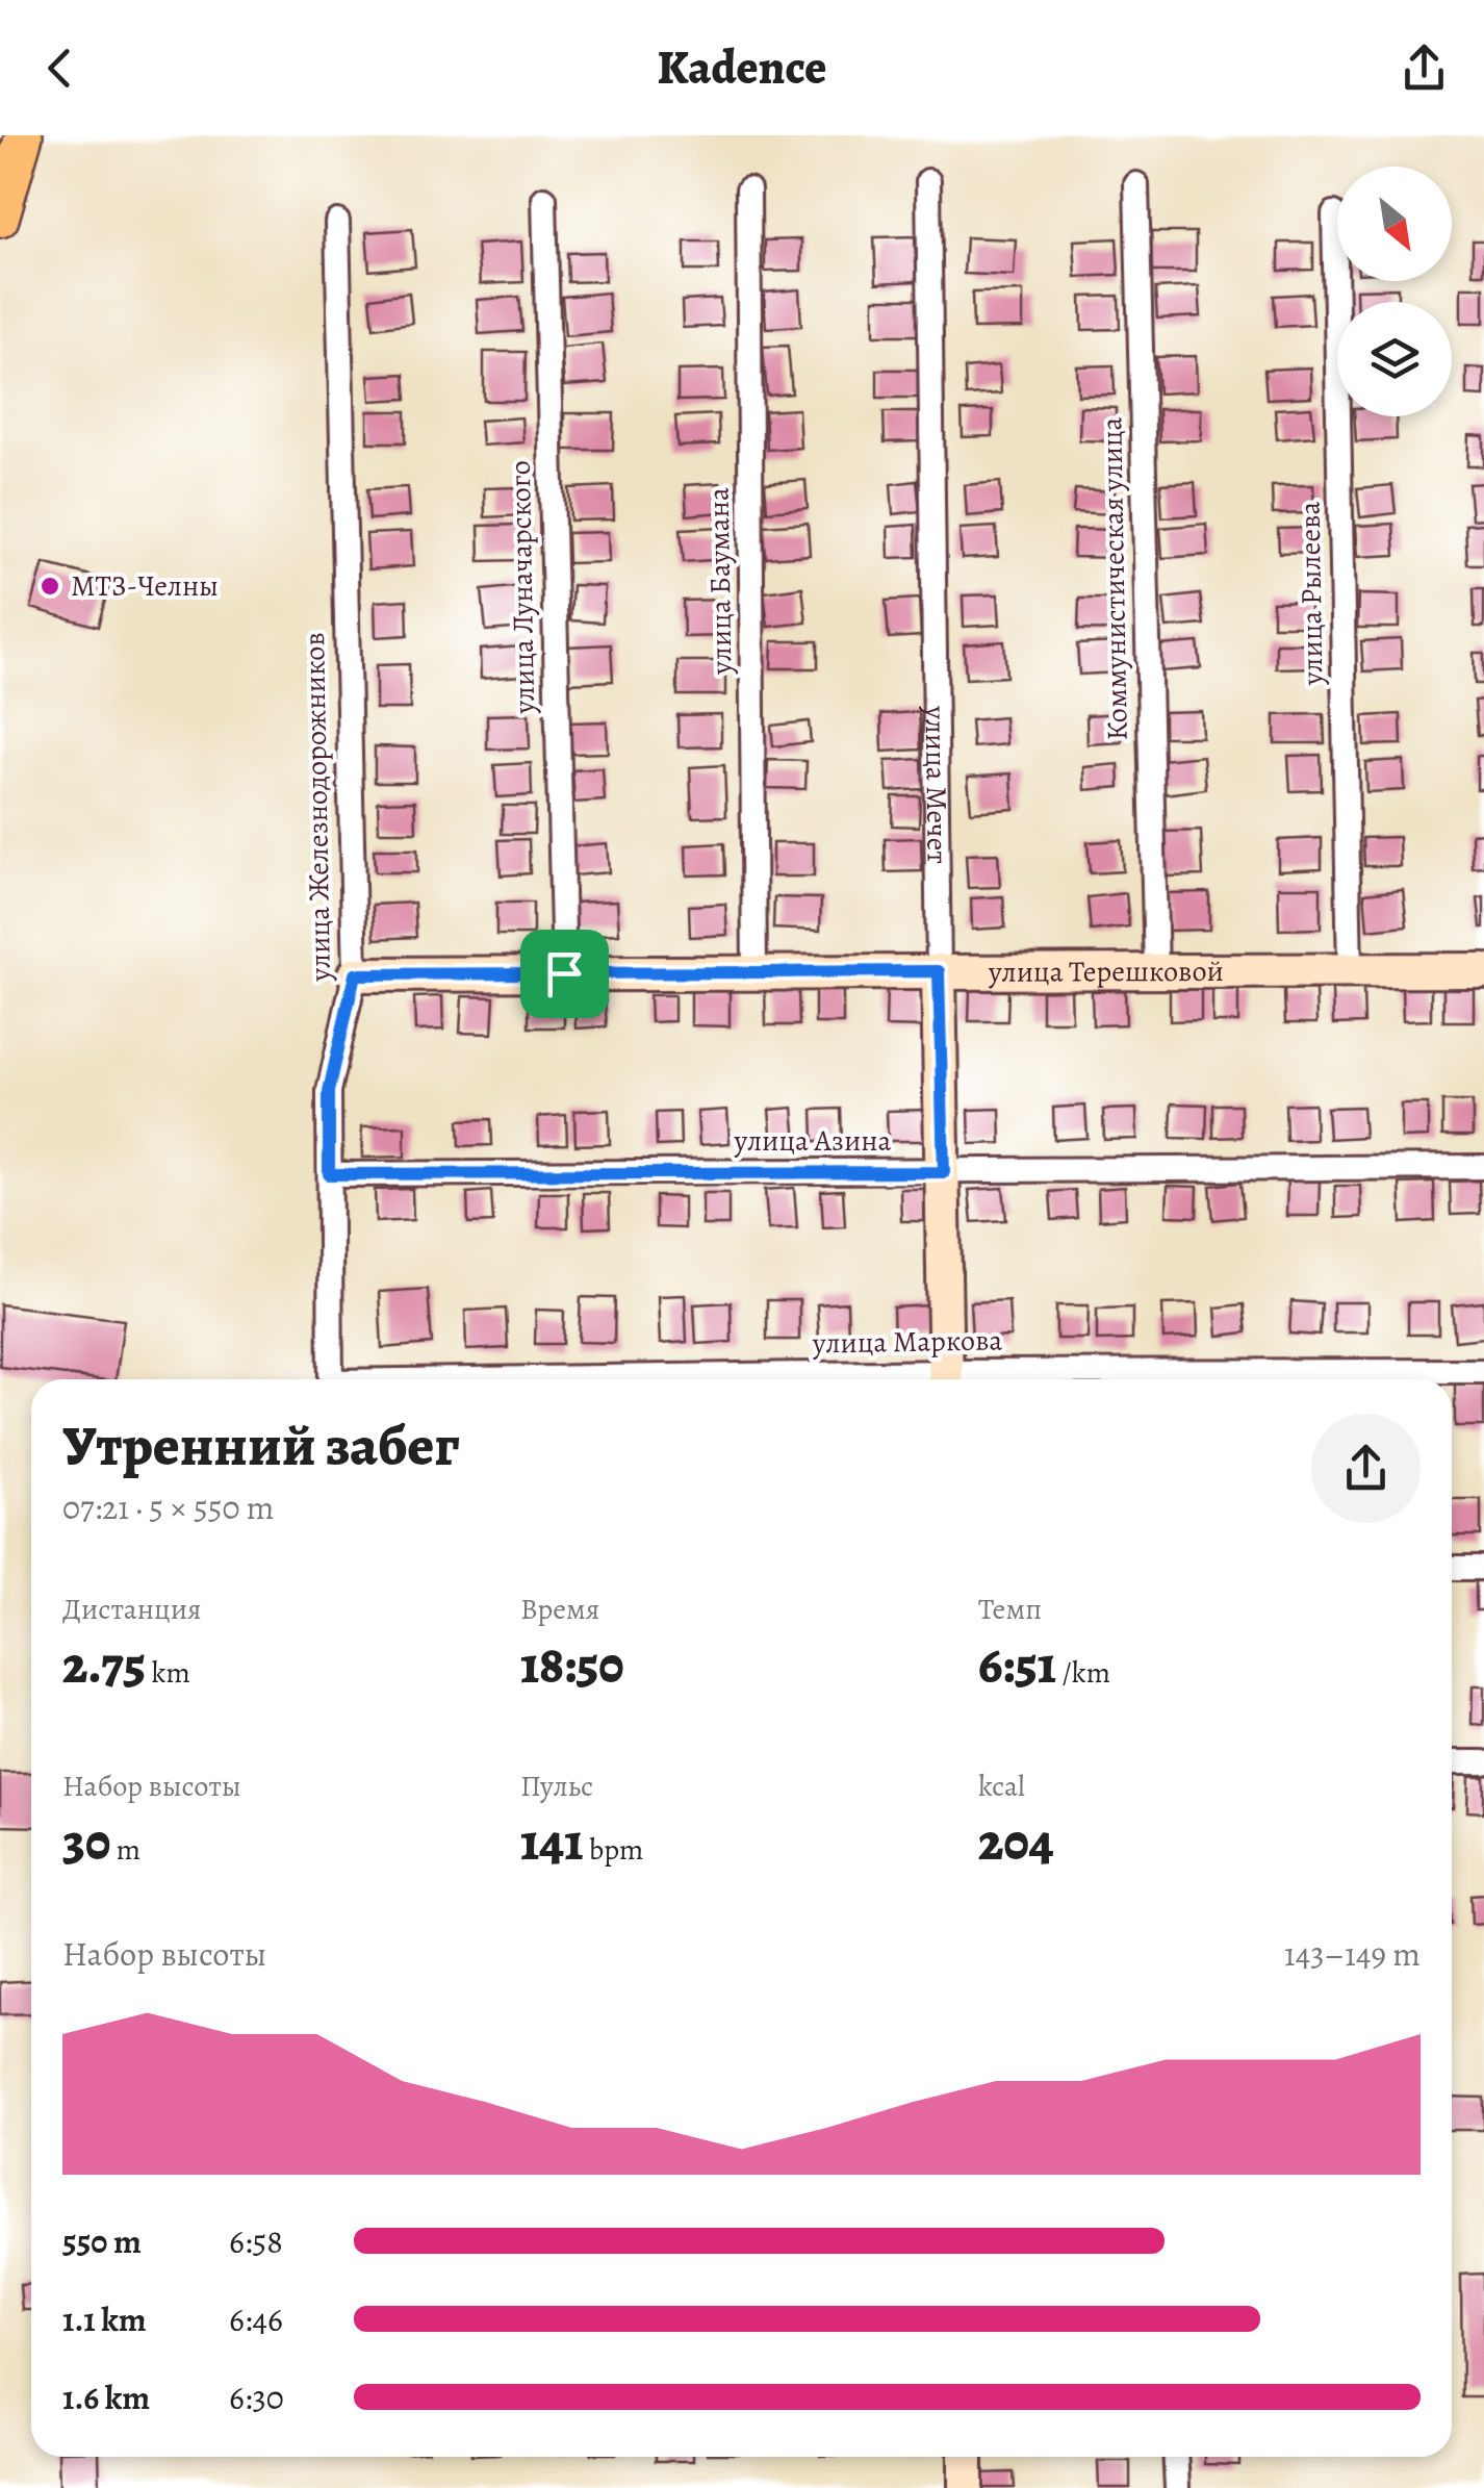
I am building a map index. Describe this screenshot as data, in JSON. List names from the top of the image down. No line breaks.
{"streets":{"street":["Коммунистическая улица","улица Баумана","улица Луначарского","улица Рылеева","улица Мечет","улица Железнодорожников","улица Терешковой","улица Азина","улица Маркова"]},"crossings":[["Коммунистическая улица","улица Терешковой"],["улица Баумана","улица Терешковой"],["улица Луначарского","улица Терешковой"],["улица Рылеева","улица Терешковой"],["улица Мечет","улица Терешковой"],["улица Мечет","улица Азина"],["улица Железнодорожников","улица Терешковой"],["улица Железнодорожников","улица Азина"]],"places":["МТЗ-Челны"],"north":"bottom right","page":{"header":"Kadence","heading":["Утренний забег","07:21 · 5 × 550 m"],"stats":[["Дистанция","2.75 km"],["Время","18:50"],["Темп","6:51 /km"],["Набор высоты","30 m"],["Пульс","141 bpm"],["kcal","204"]],"chart":["Набор высоты","143–149 m"],"list":[{"name":"550 m","note":"6:58"},{"name":"1.1 km","note":"6:46"},{"name":"1.6 km","note":"6:30"}]}}
